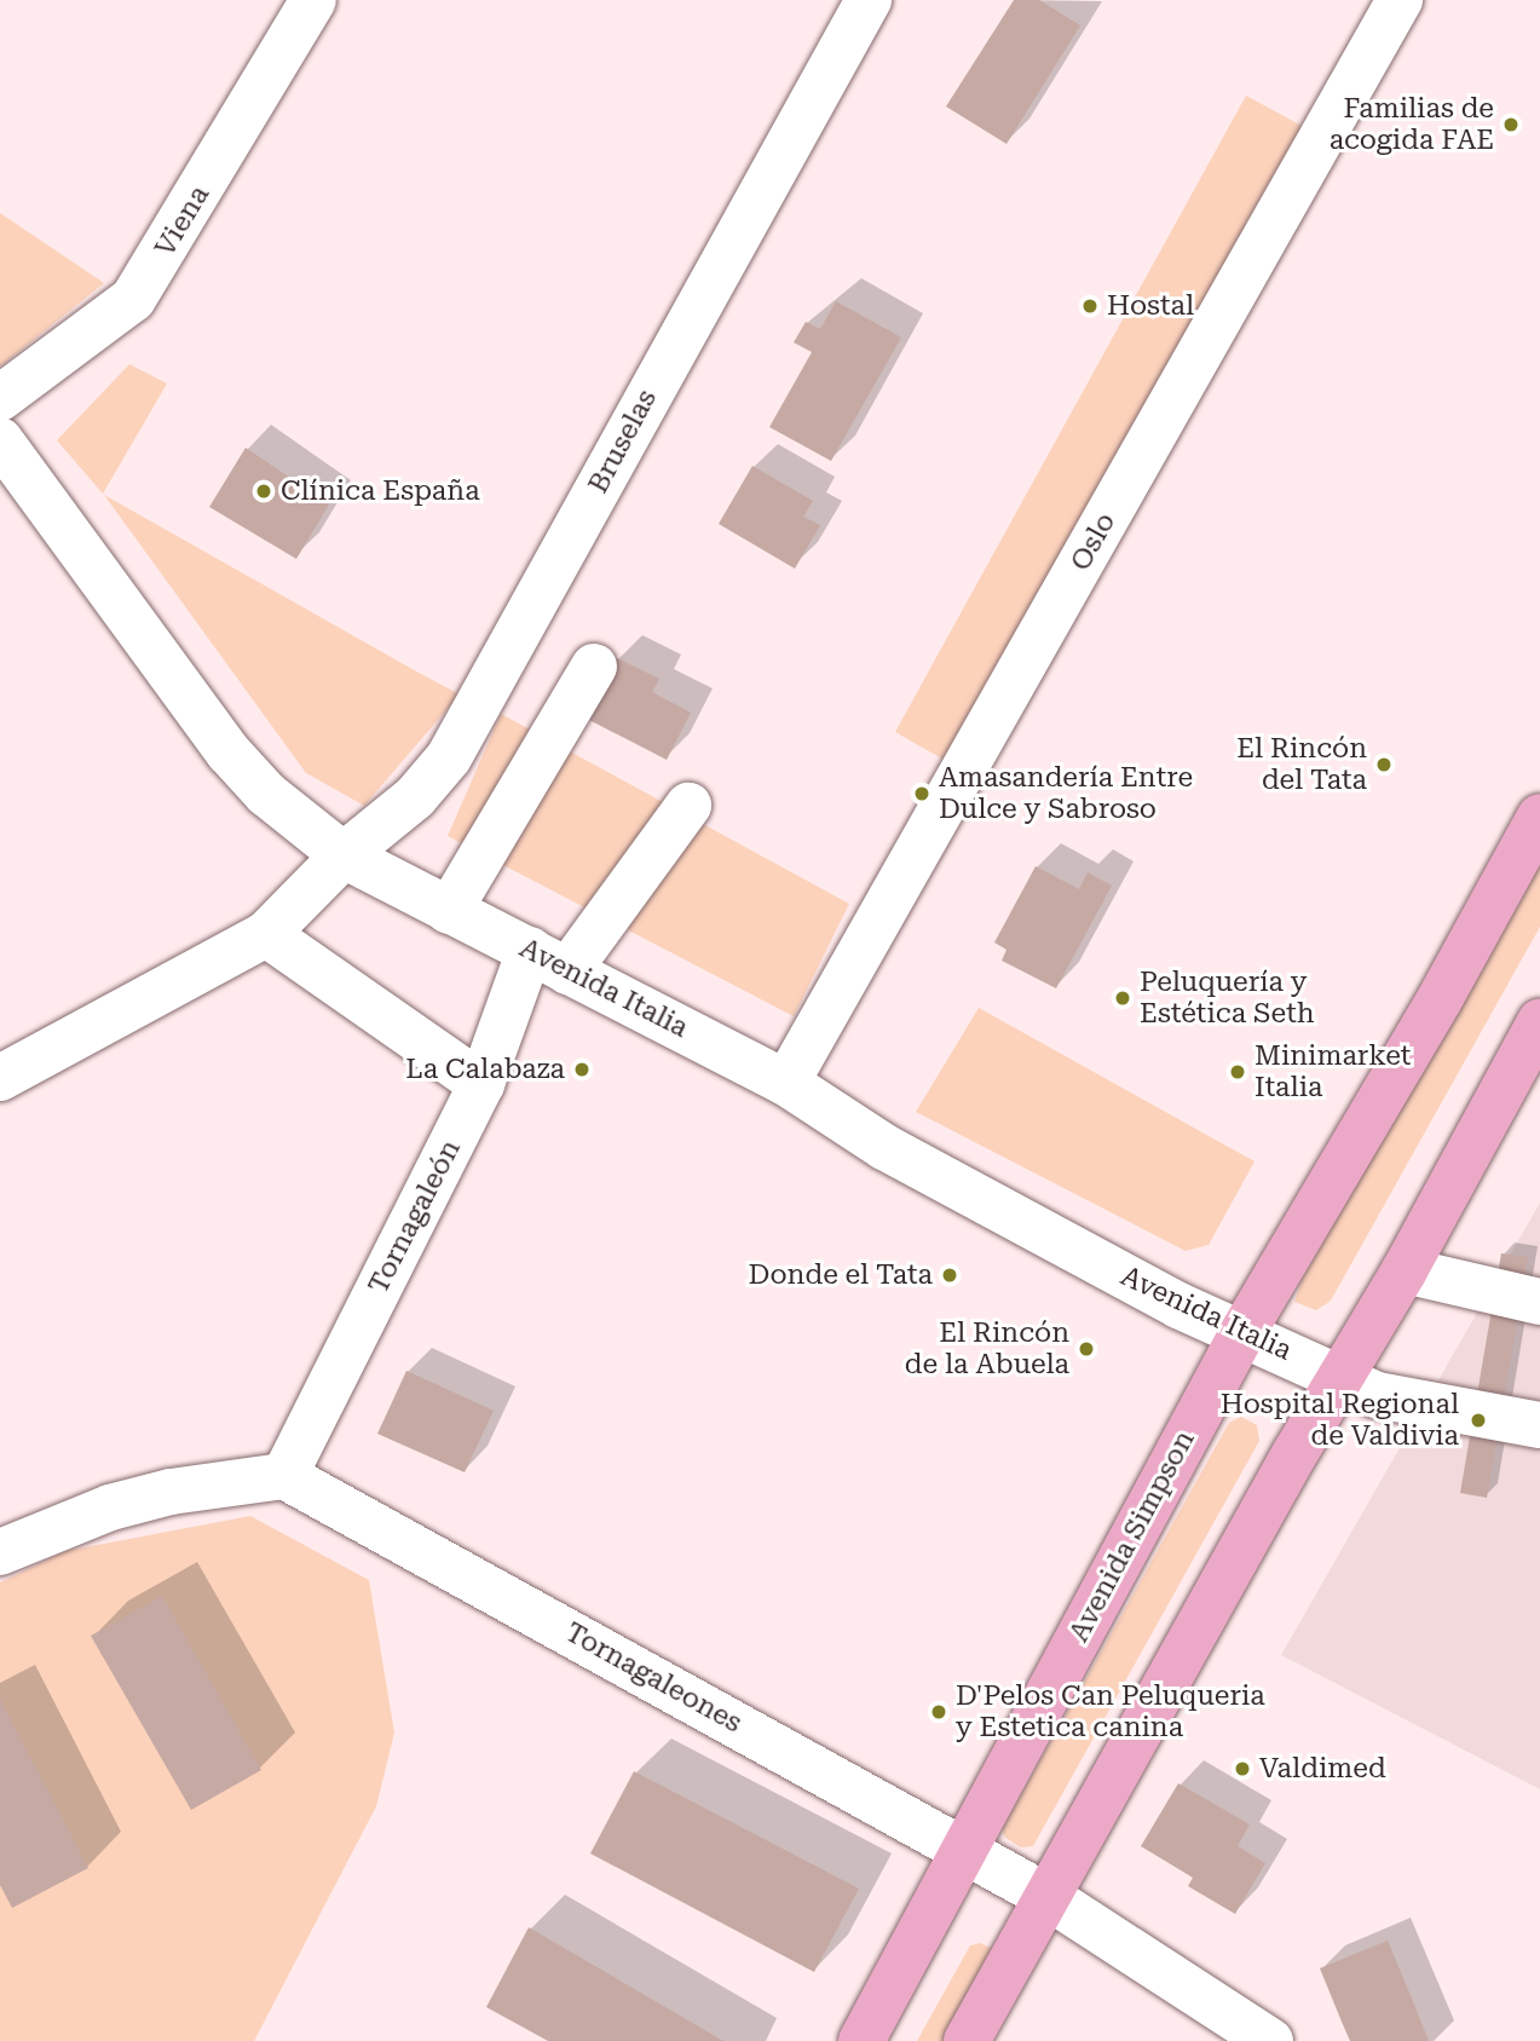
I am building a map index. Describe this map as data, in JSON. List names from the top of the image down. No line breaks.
{"streets":{"main road":["Avenida Simpson"],"street":["Viena","Bruselas","Oslo","Avenida Italia","Tornagaleón","Tornagaleones"]},"crossings":[["Bruselas","Avenida Italia"],["Oslo","Avenida Italia"],["Avenida Italia","Tornagaleón"],["Avenida Italia","Avenida Simpson"],["Tornagaleón","Tornagaleones"],["Avenida Simpson","Tornagaleones"]],"places":["Familias de acogida FAE","Hostal","Clínica España","El Rincón del Tata","Amasandería Entre Dulce y Sabroso","Peluquería y Estética Seth","La Calabaza","Minimarket Italia","Donde el Tata","El Rincón de la Abuela","Hospital Regional de Valdivia","D'Pelos Can Peluqueria y Estetica canina","Valdimed"]}
